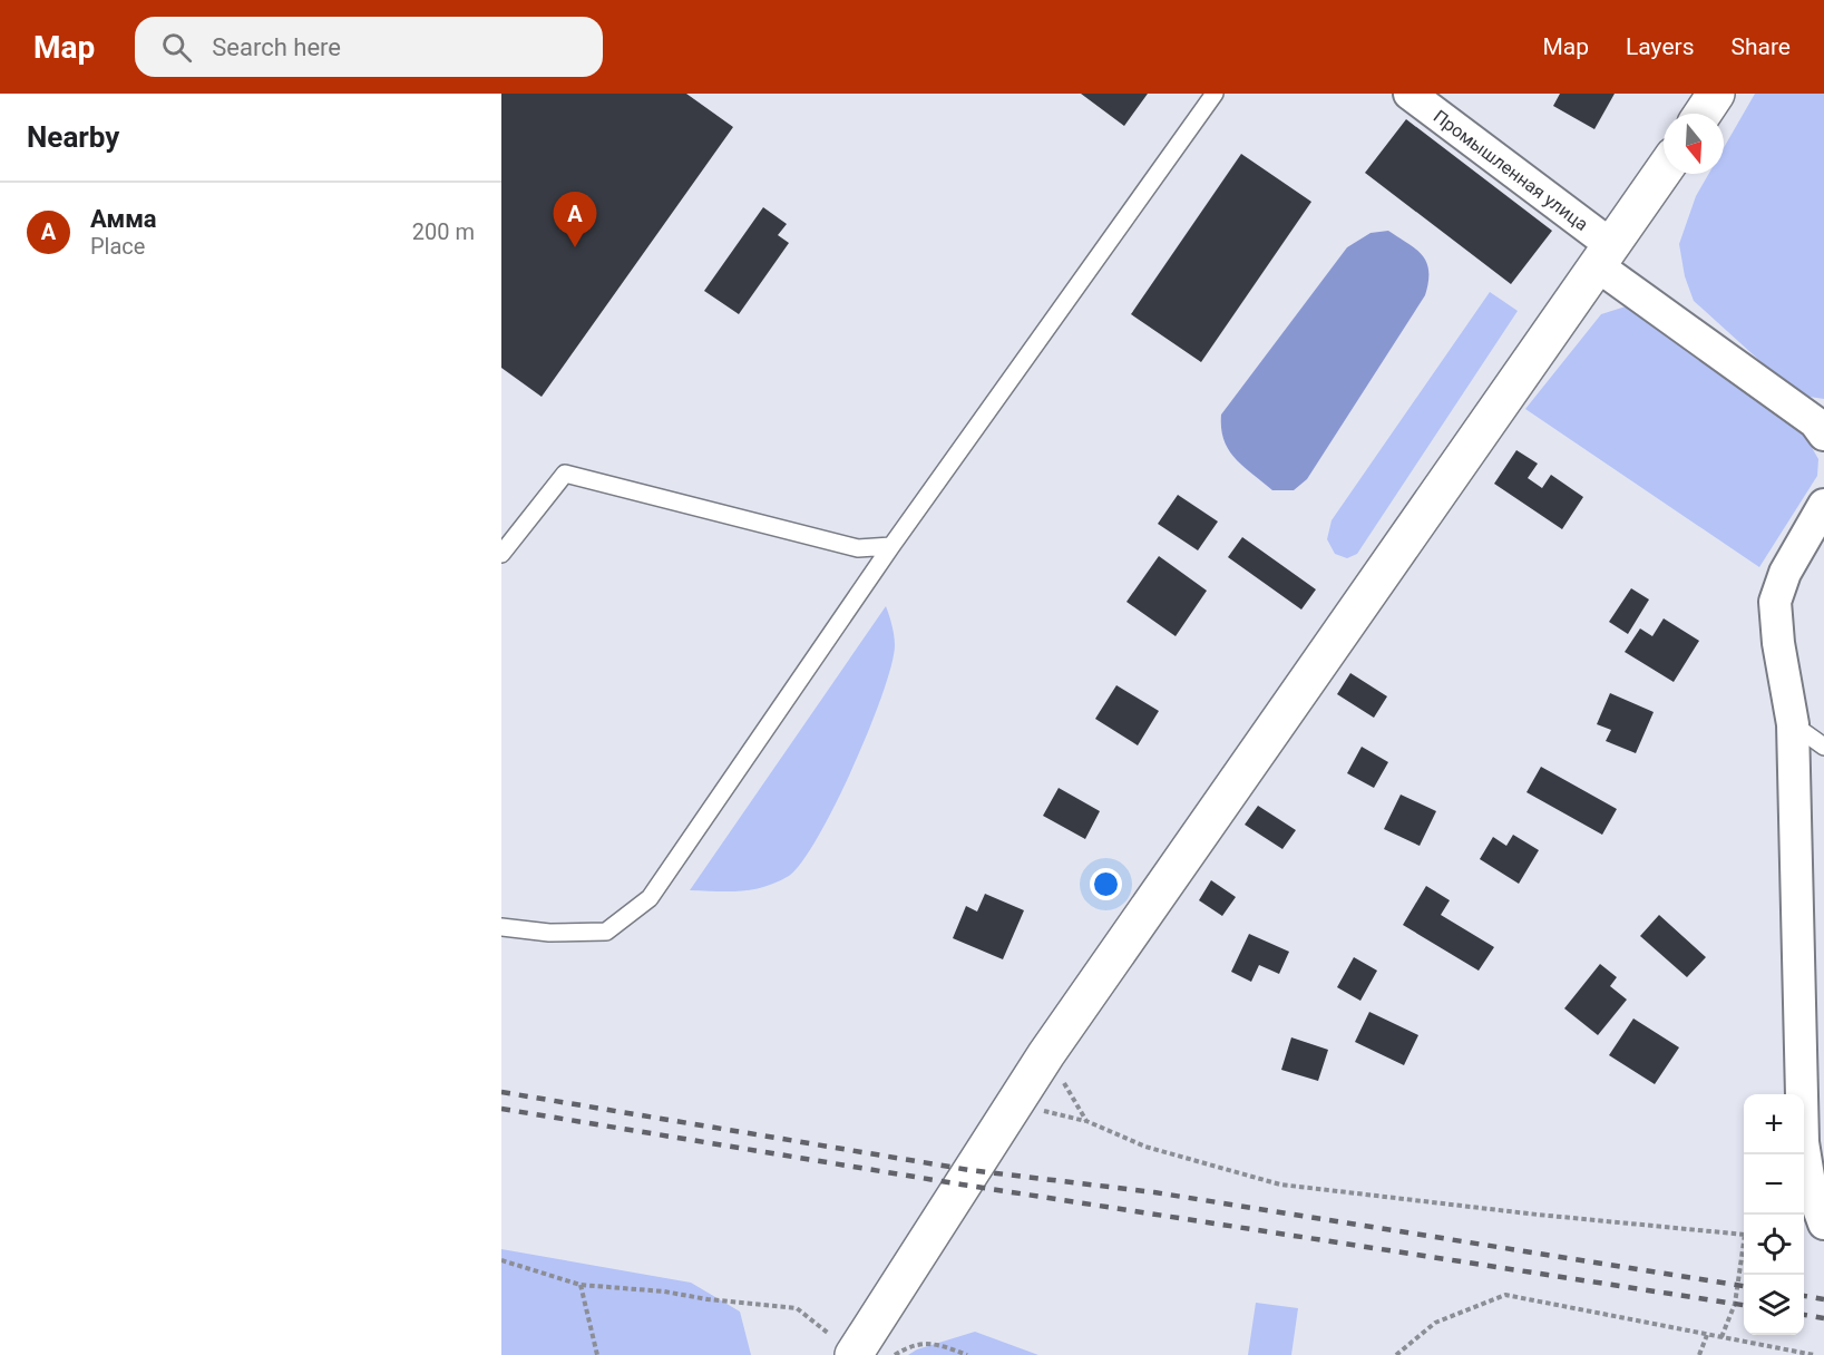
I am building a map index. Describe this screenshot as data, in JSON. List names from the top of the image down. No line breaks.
{"streets":{"street":["Промышленная улица"]},"north":"bottom","page":{"header":"Map","search":"Search here","nav":["Map","Layers","Share"],"heading":"Nearby","list":[{"mark":"A","name":"Амма","note":"Place","value":"200 m"}],"pins":"A","map_buttons":["+","−"]}}
